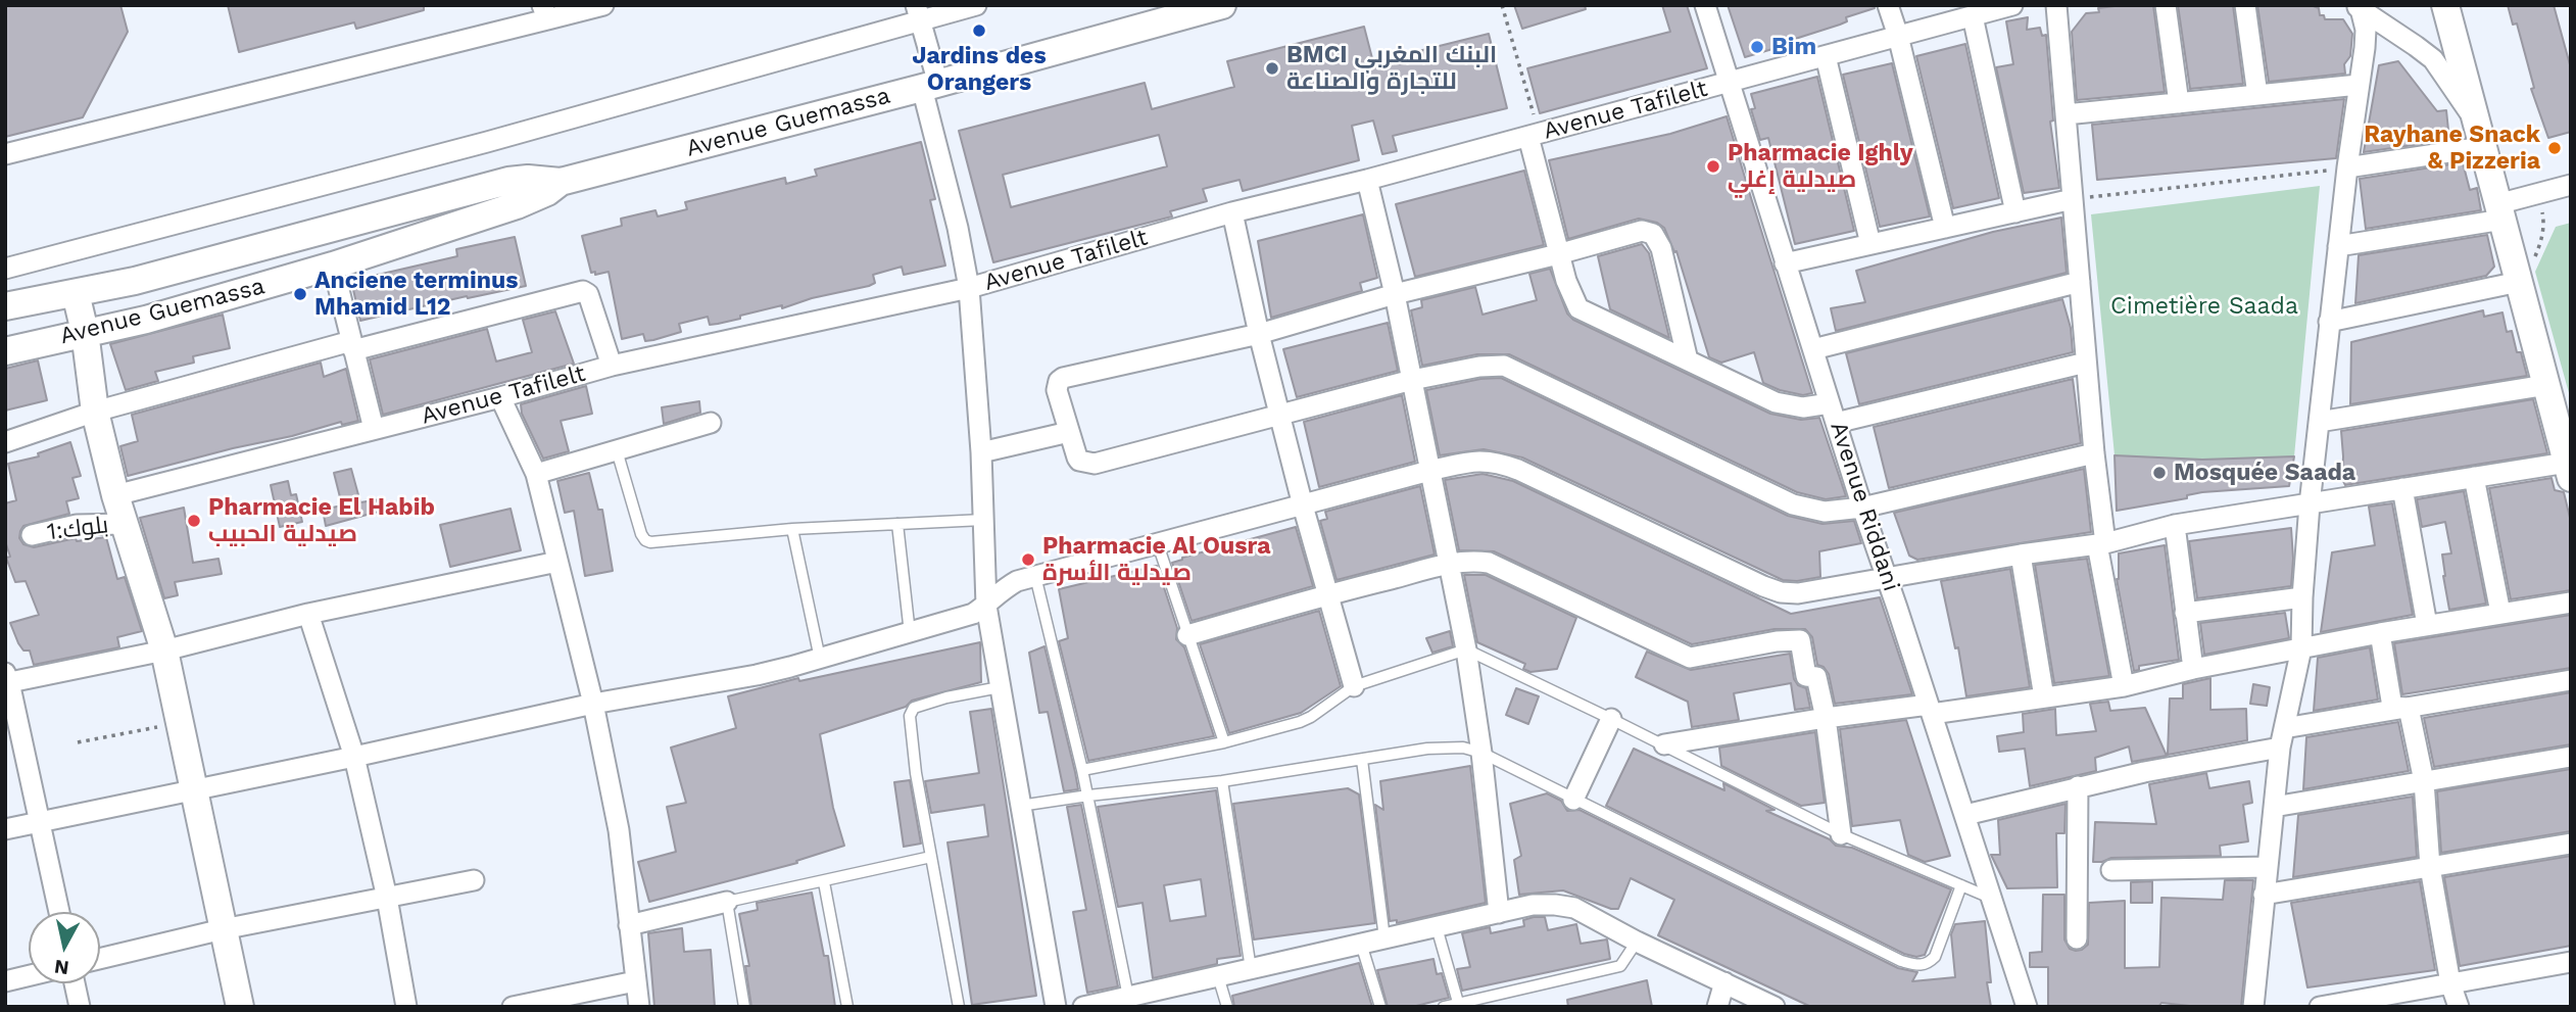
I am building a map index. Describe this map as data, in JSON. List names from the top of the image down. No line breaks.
{"streets":{"main road":["Avenue Guemassa"],"street":["Avenue Tafilelt","Avenue Riddani","بلوك:1"]},"crossings":[["Avenue Tafilelt","Avenue Riddani"]],"parks":["Cimetière Saada"],"places":["Jardins des Orangers","Bim","BMCI البنك المغربي للتجارة والصناعة","Rayhane Snack & Pizzeria","Pharmacie Ighly صيدلية إغلي","Anciene terminus Mhamid L12","Mosquée Saada","Pharmacie El Habib صيدلية الحبيب","Pharmacie Al Ousra صيدلية الأسرة"],"north":"bottom"}
